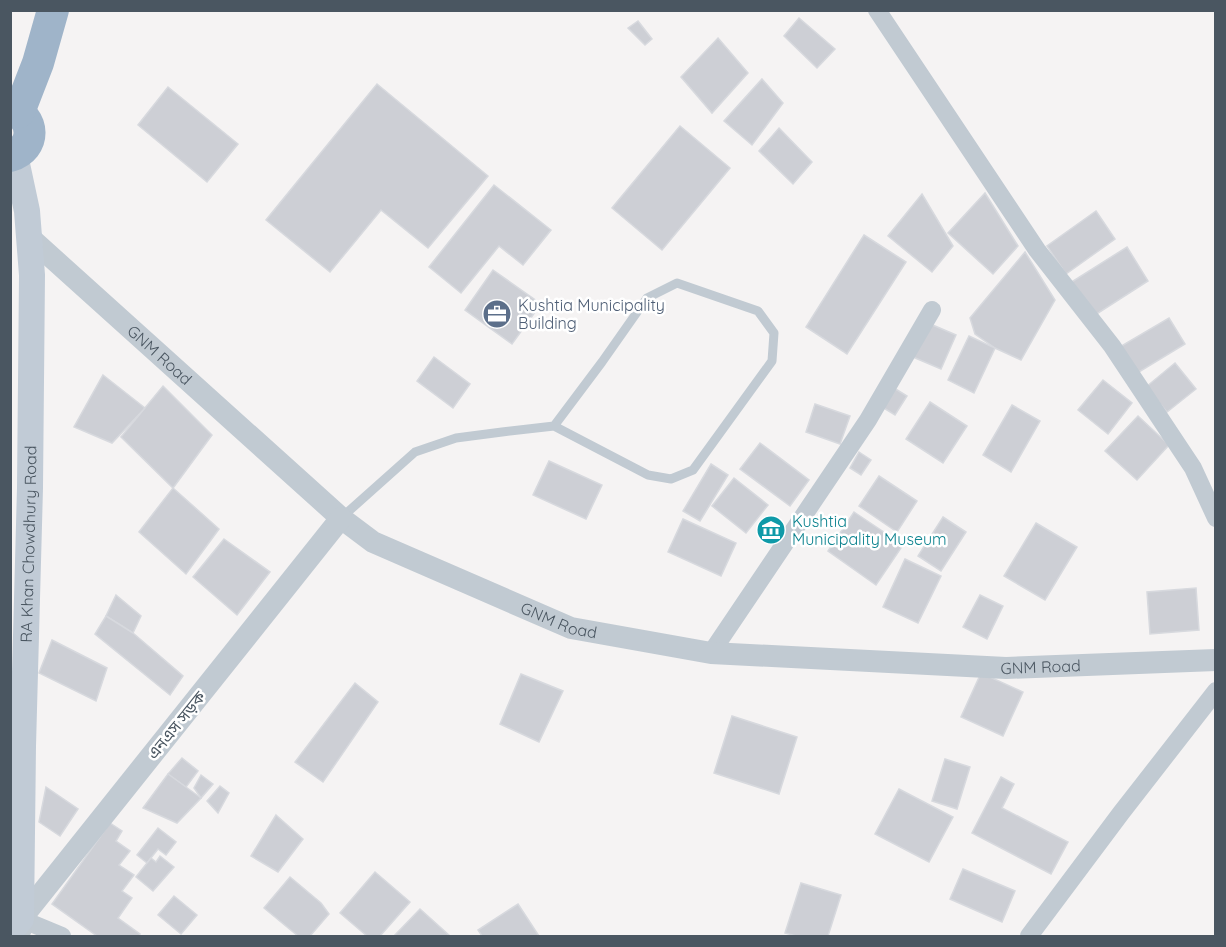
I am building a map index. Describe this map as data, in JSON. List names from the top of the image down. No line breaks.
{"streets":{"main road":["RA Khan Chowdhury Road"],"street":["GNM Road","এনএস সড়ক"]},"crossings":[["GNM Road","RA Khan Chowdhury Road"],["GNM Road","এনএস সড়ক"],["RA Khan Chowdhury Road","এনএস সড়ক"]],"places":{"office":["Kushtia Municipality Building"],"museum":["Kushtia Municipality Museum"]}}
